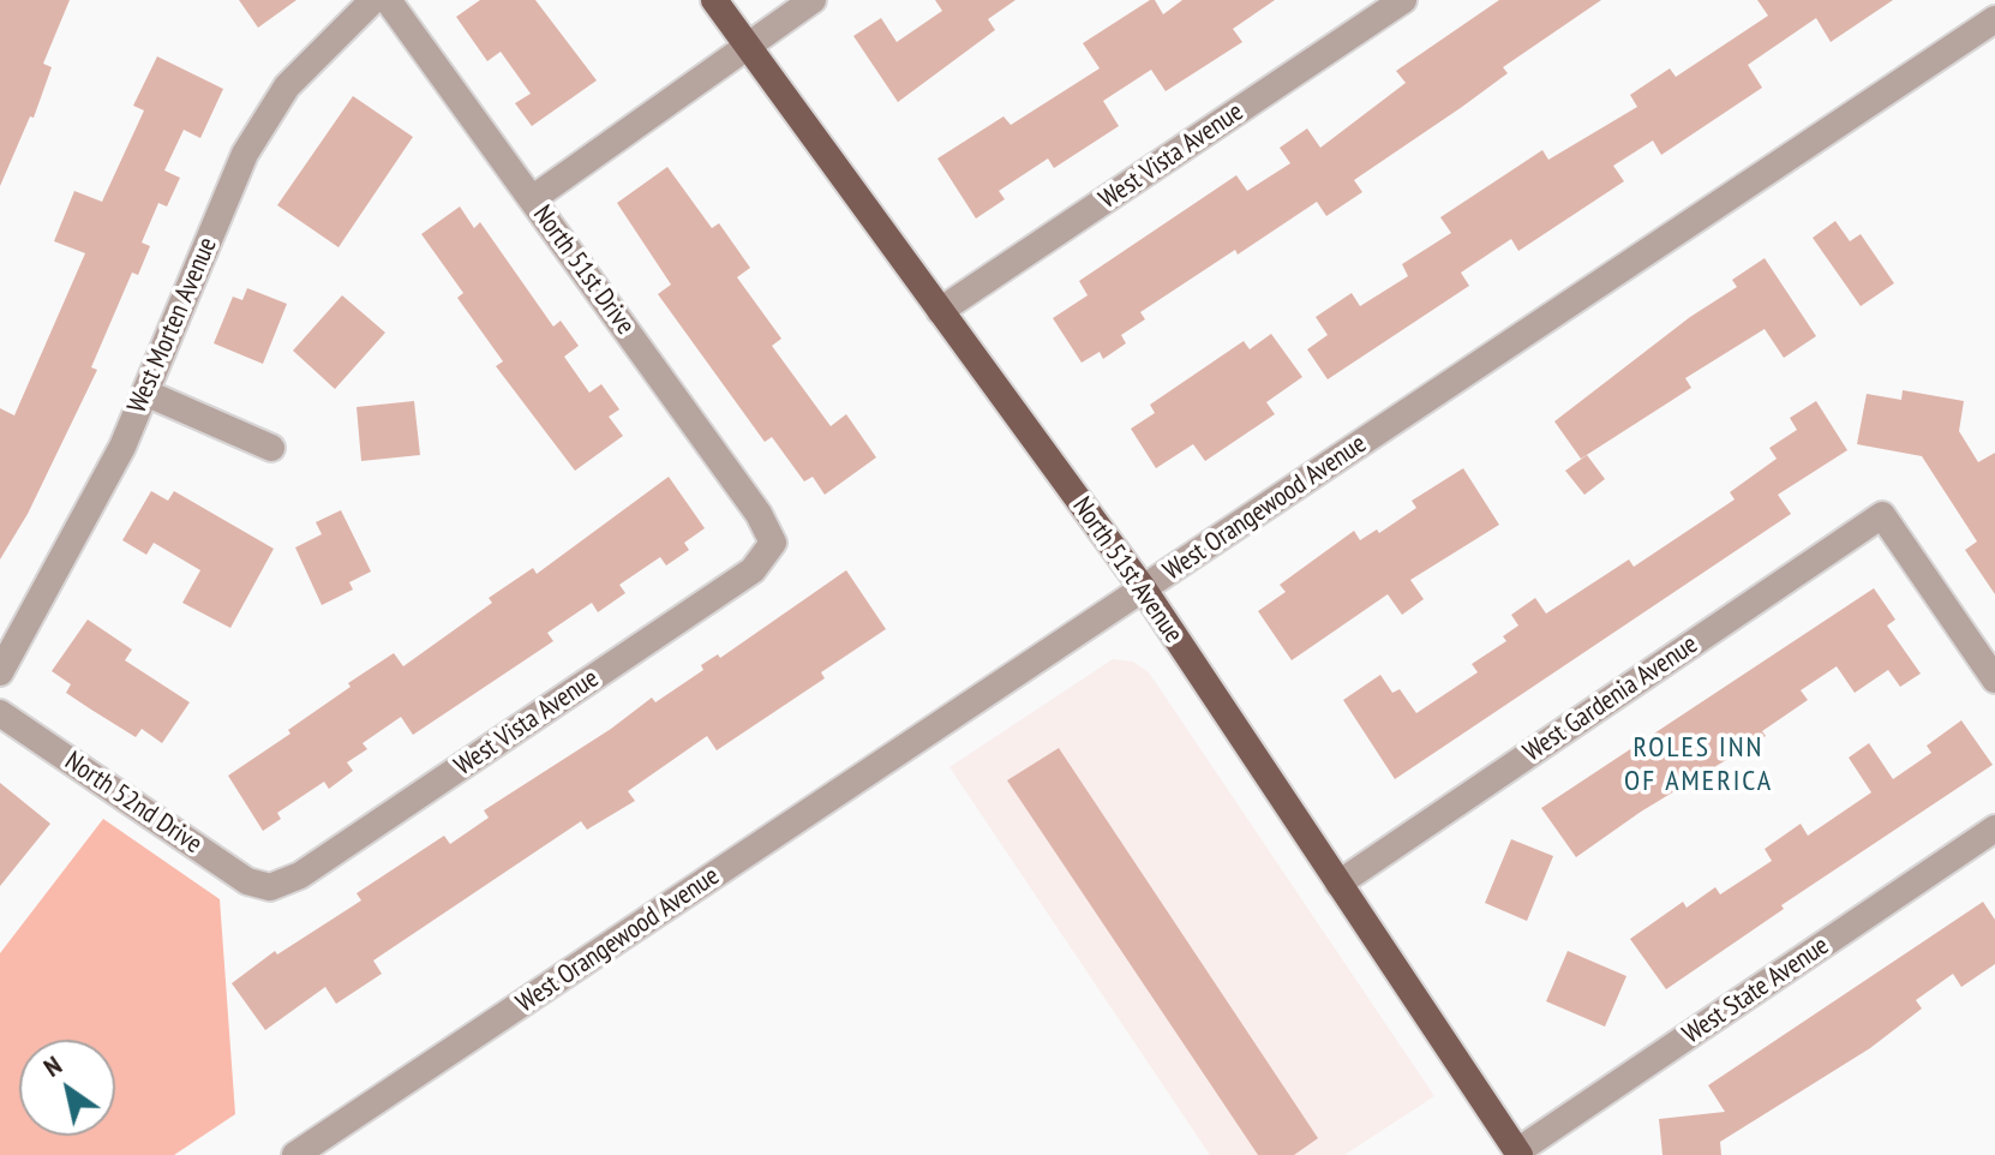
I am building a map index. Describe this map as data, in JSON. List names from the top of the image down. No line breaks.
{"streets":{"main road":["North 51st Avenue"],"street":["West Vista Avenue","North 51st Drive","West Morten Avenue","West Orangewood Avenue","West Gardenia Avenue","North 52nd Drive","West State Avenue"]},"crossings":[["West Vista Avenue","North 51st Drive"],["West Vista Avenue","North 51st Avenue"],["West Vista Avenue","North 52nd Drive"],["West Orangewood Avenue","North 51st Avenue"],["North 51st Avenue","West Gardenia Avenue"],["North 51st Avenue","West State Avenue"]],"districts":["ROLES INN OF AMERICA"],"north":"top left"}
